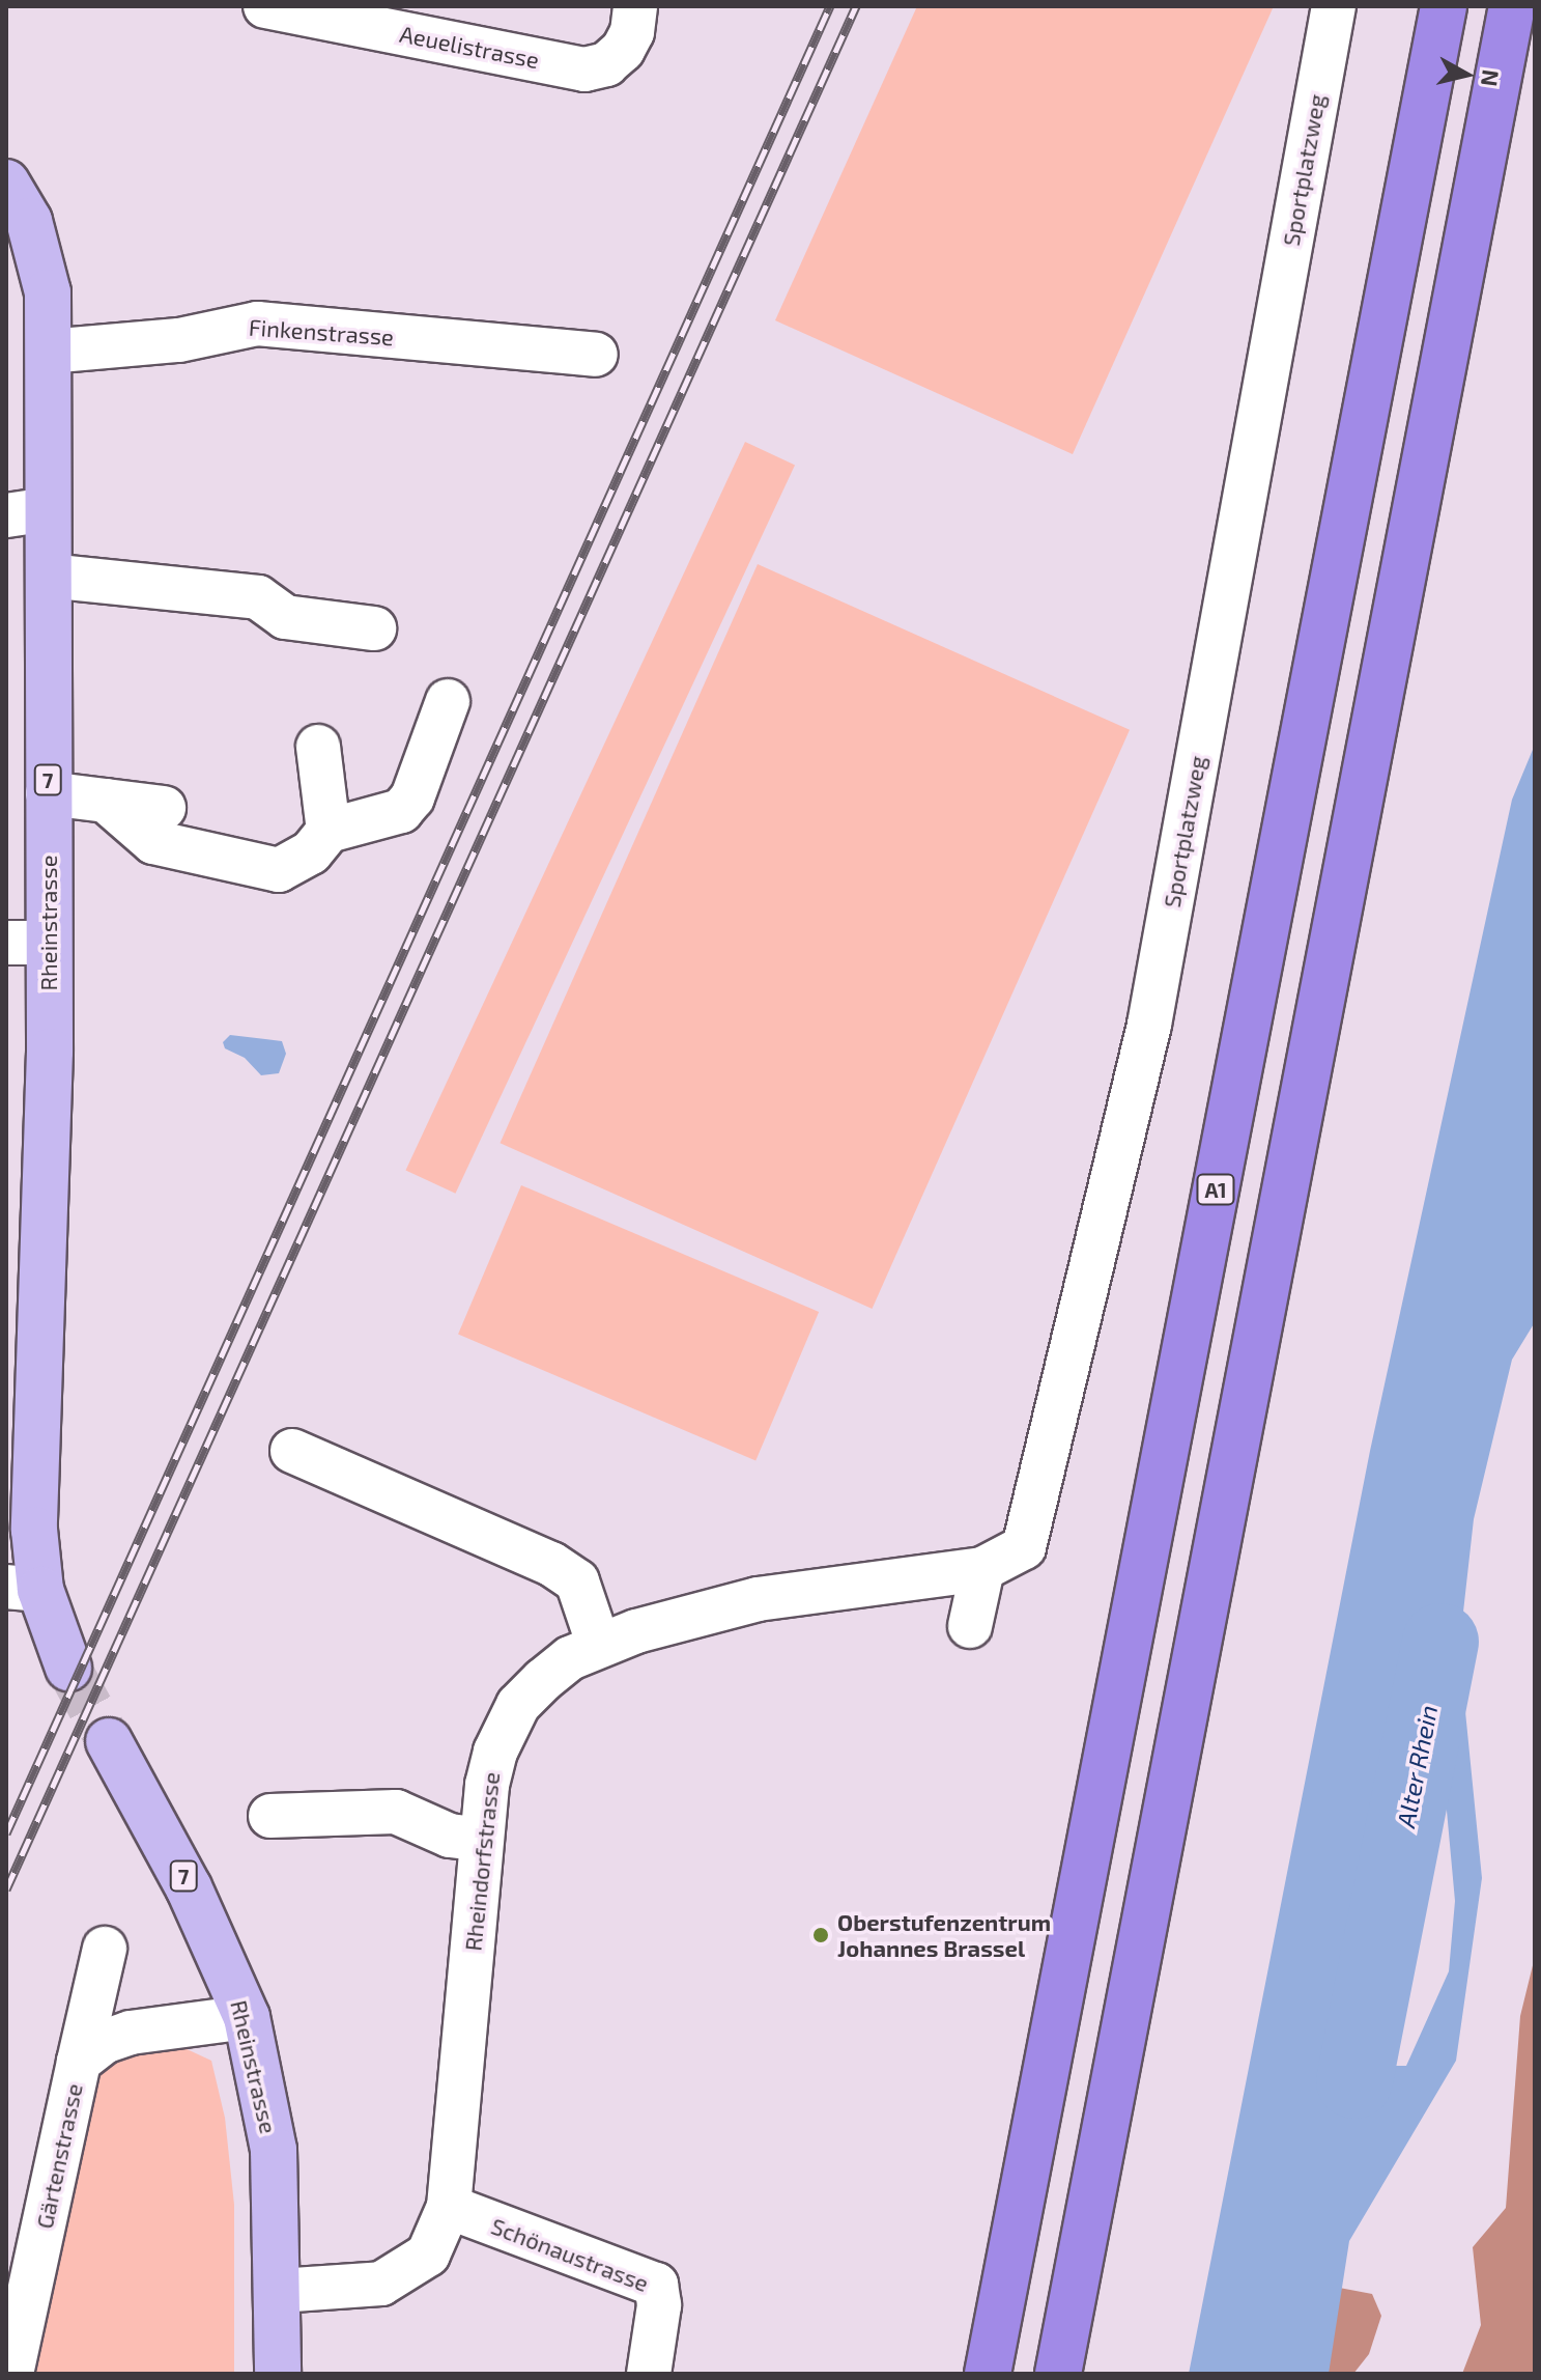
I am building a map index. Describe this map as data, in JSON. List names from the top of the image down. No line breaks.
{"streets":{"highway":["A1"],"main road":["7","Rheinstrasse"],"street":["Aeuelistrasse","Sportplatzweg","Finkenstrasse","Rheindorfstrasse","Gärtenstrasse","Schönaustrasse"]},"crossings":[["Sportplatzweg","Rheindorfstrasse"],["Finkenstrasse","Rheinstrasse"],["Rheinstrasse","Rheindorfstrasse"],["Rheinstrasse","Gärtenstrasse"],["Rheindorfstrasse","Schönaustrasse"]],"water":["Alter Rhein"],"places":["Oberstufenzentrum Johannes Brassel"],"north":"right"}
